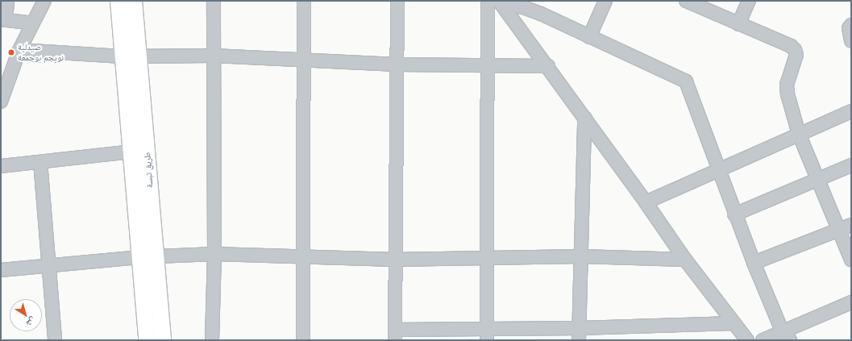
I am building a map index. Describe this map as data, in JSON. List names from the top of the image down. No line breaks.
{"streets":{"main road":["طريق تبسة"]},"places":["صيدلية نويجم بوجمعة"],"north":"bottom right"}
